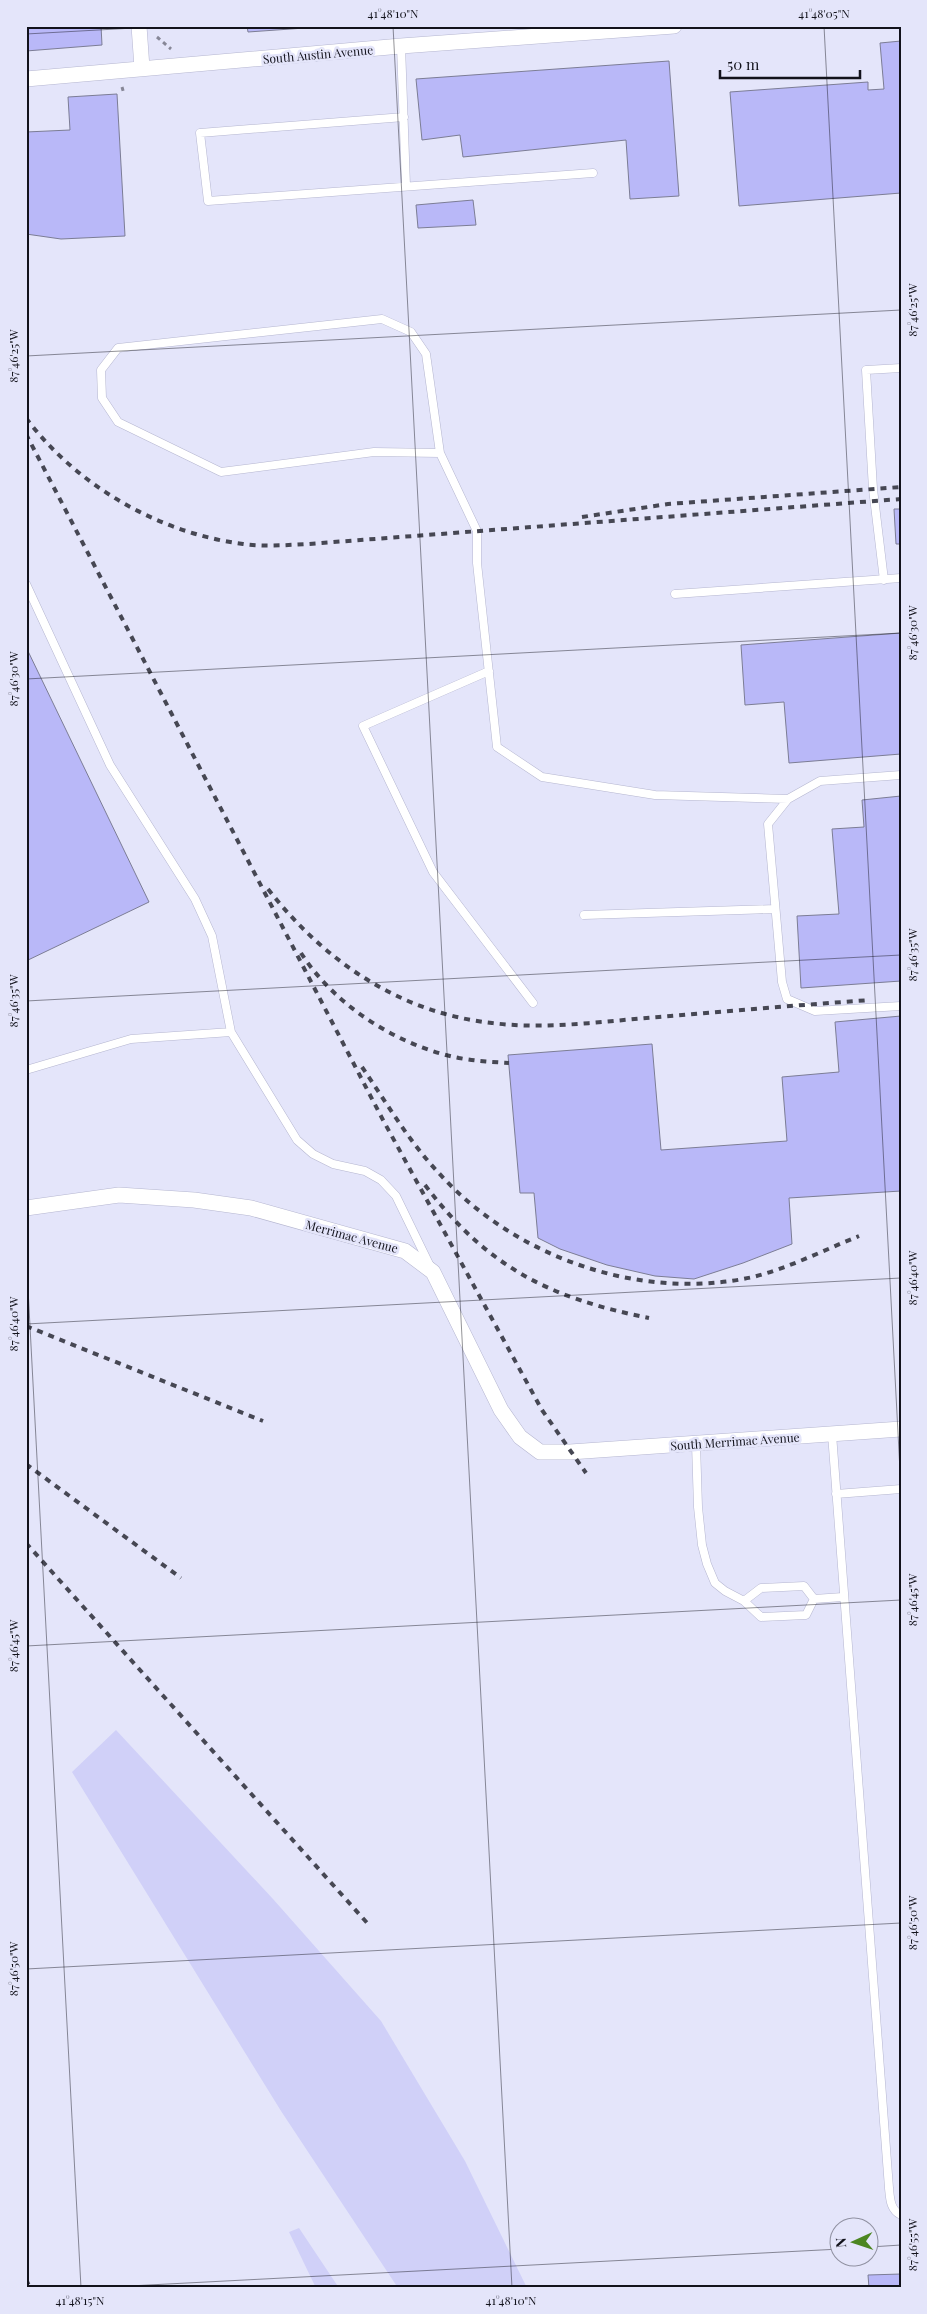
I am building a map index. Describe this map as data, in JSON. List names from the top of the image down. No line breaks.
{"streets":{"street":["South Austin Avenue","Merrimac Avenue","South Merrimac Avenue"]},"crossings":[["Merrimac Avenue","South Merrimac Avenue"]],"scale_bar":"50 m","north":"left","coordinates":["41°48'10\"N","41°48'05\"N","87°46'25\"W","87°46'30\"W","87°46'35\"W","87°46'40\"W","87°46'45\"W","87°46'50\"W","87°46'55\"W","41°48'15\"N"]}
